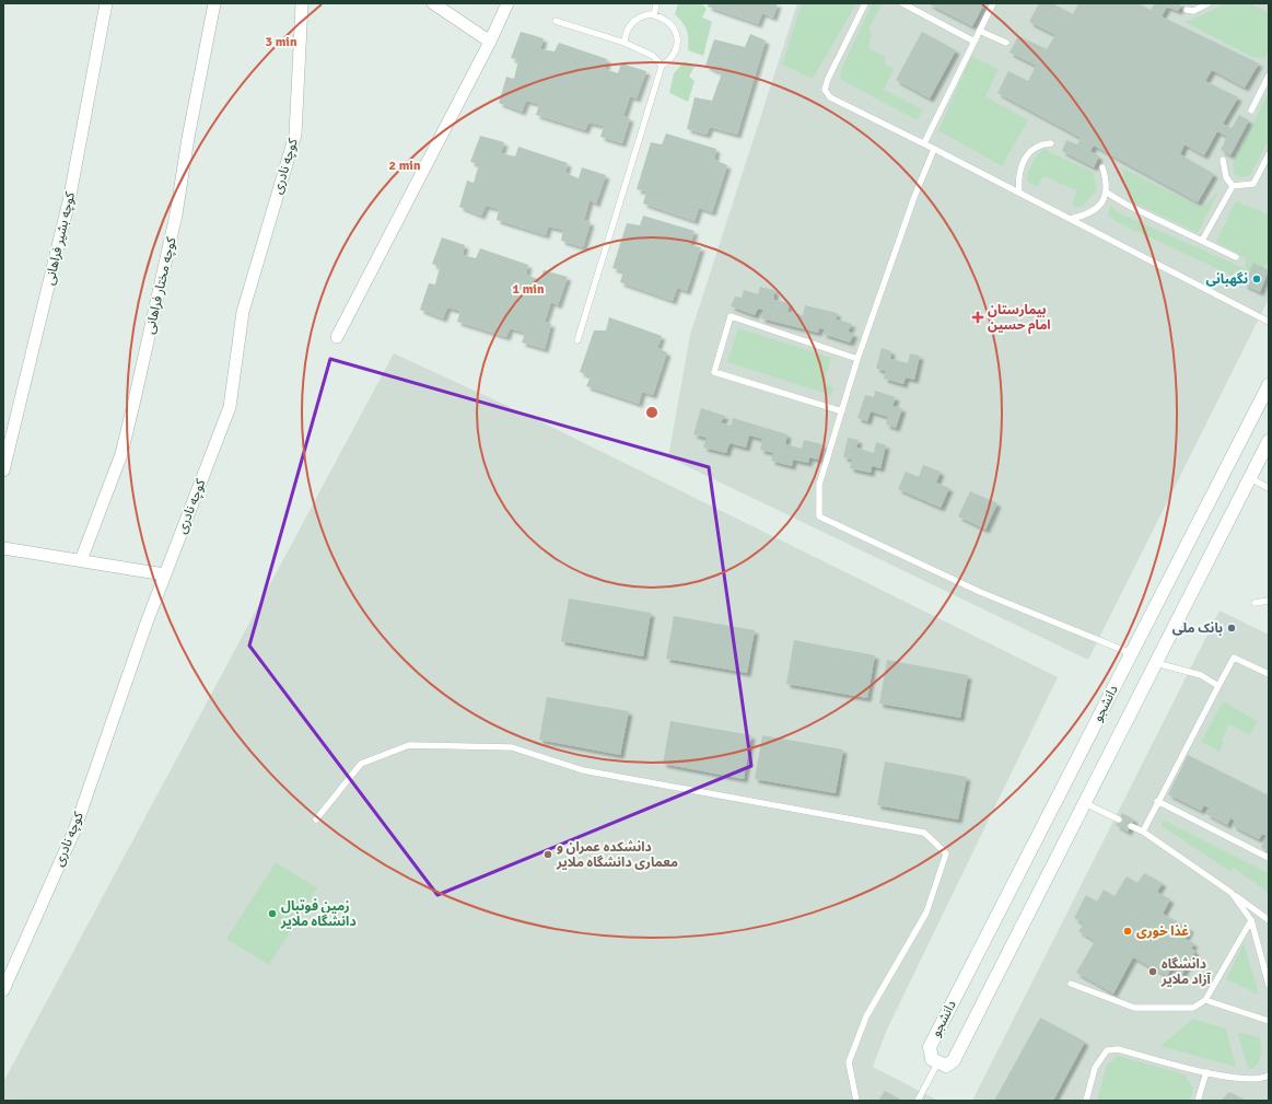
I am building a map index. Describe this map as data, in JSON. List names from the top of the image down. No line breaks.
{"streets":{"main road":["دانشجو"],"street":["کوچه نادری","کوچه بشیر فراهانی","کوچه مختار فراهانی"]},"places":{"other":["نگهبانی","بانک ملی","دانشکده عمران و معماری دانشگاه ملایر","زمین فوتبال دانشگاه ملایر","غذا خوری","دانشگاه آزاد ملایر"],"health":["بیمارستان امام حسین"]},"rings":["3 min","2 min","1 min"]}
